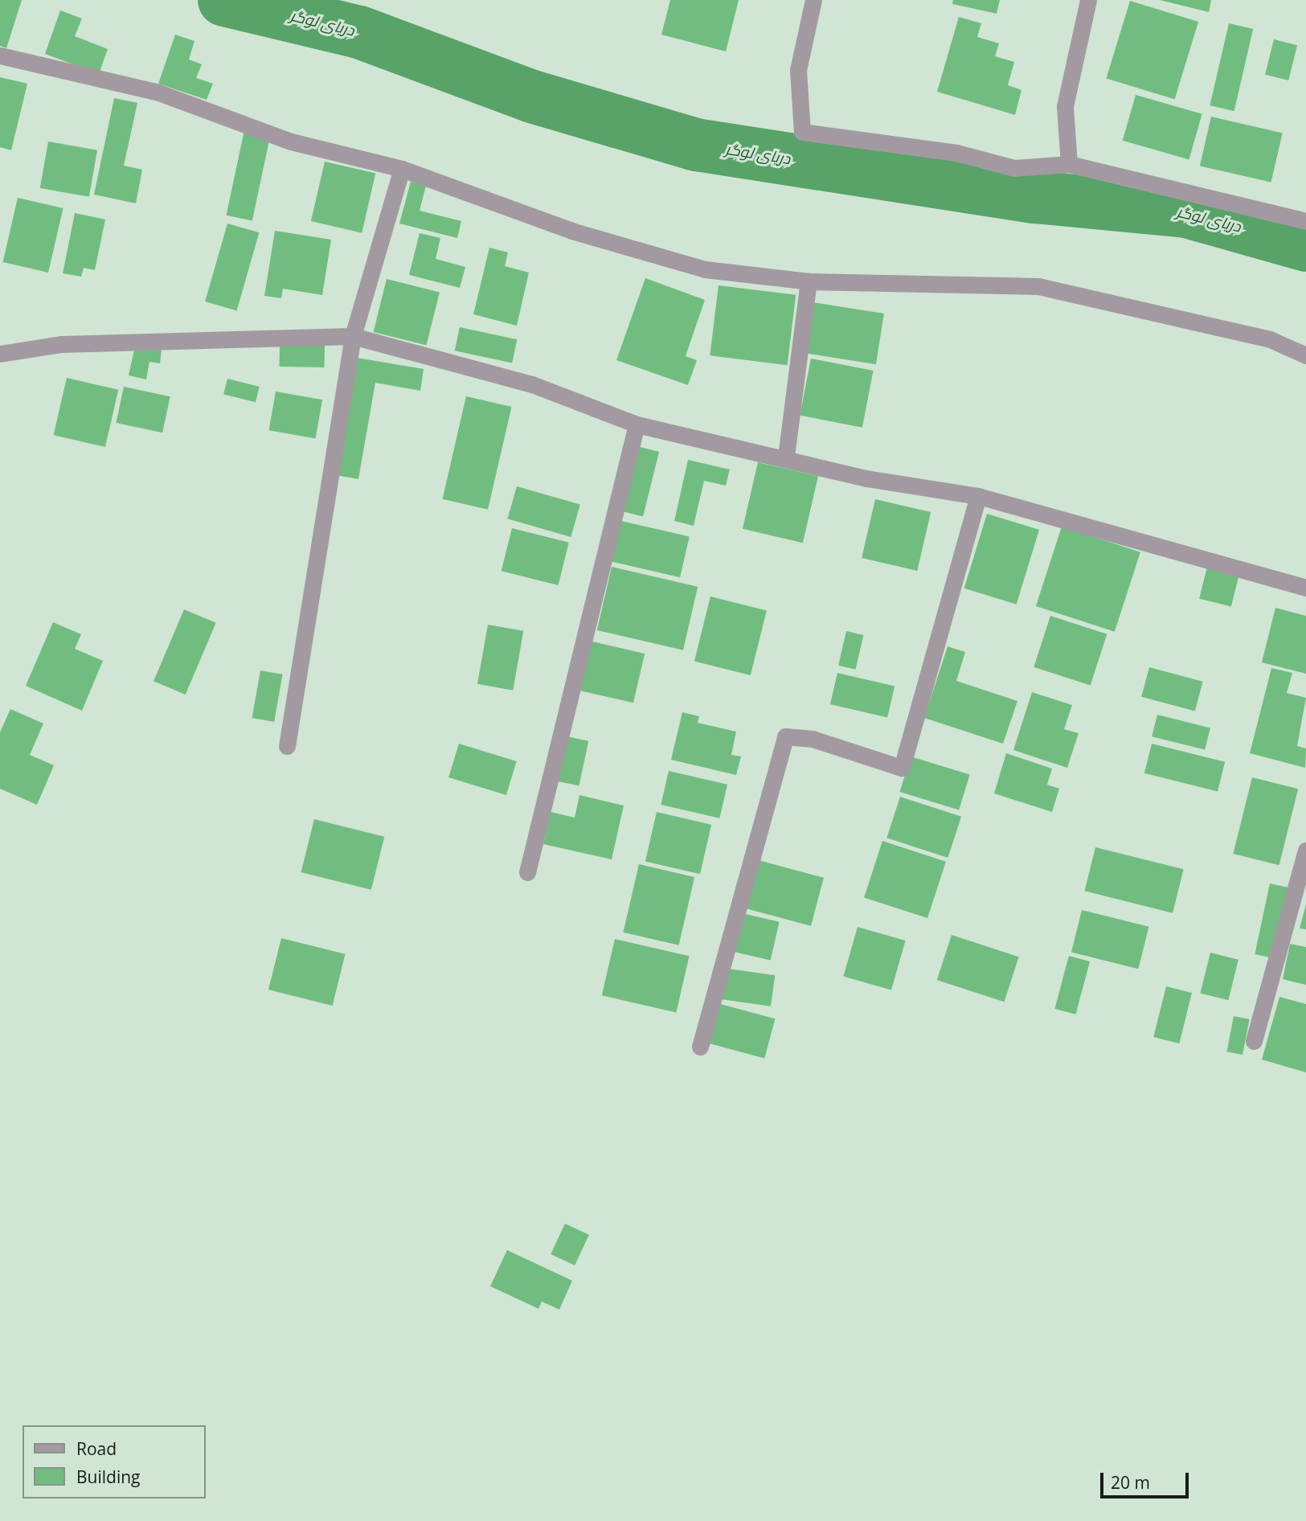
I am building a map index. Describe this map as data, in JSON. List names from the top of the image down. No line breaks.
{"water":["دریای لوگر"],"legend":["Road","Building"],"scale_bar":"20 m"}
